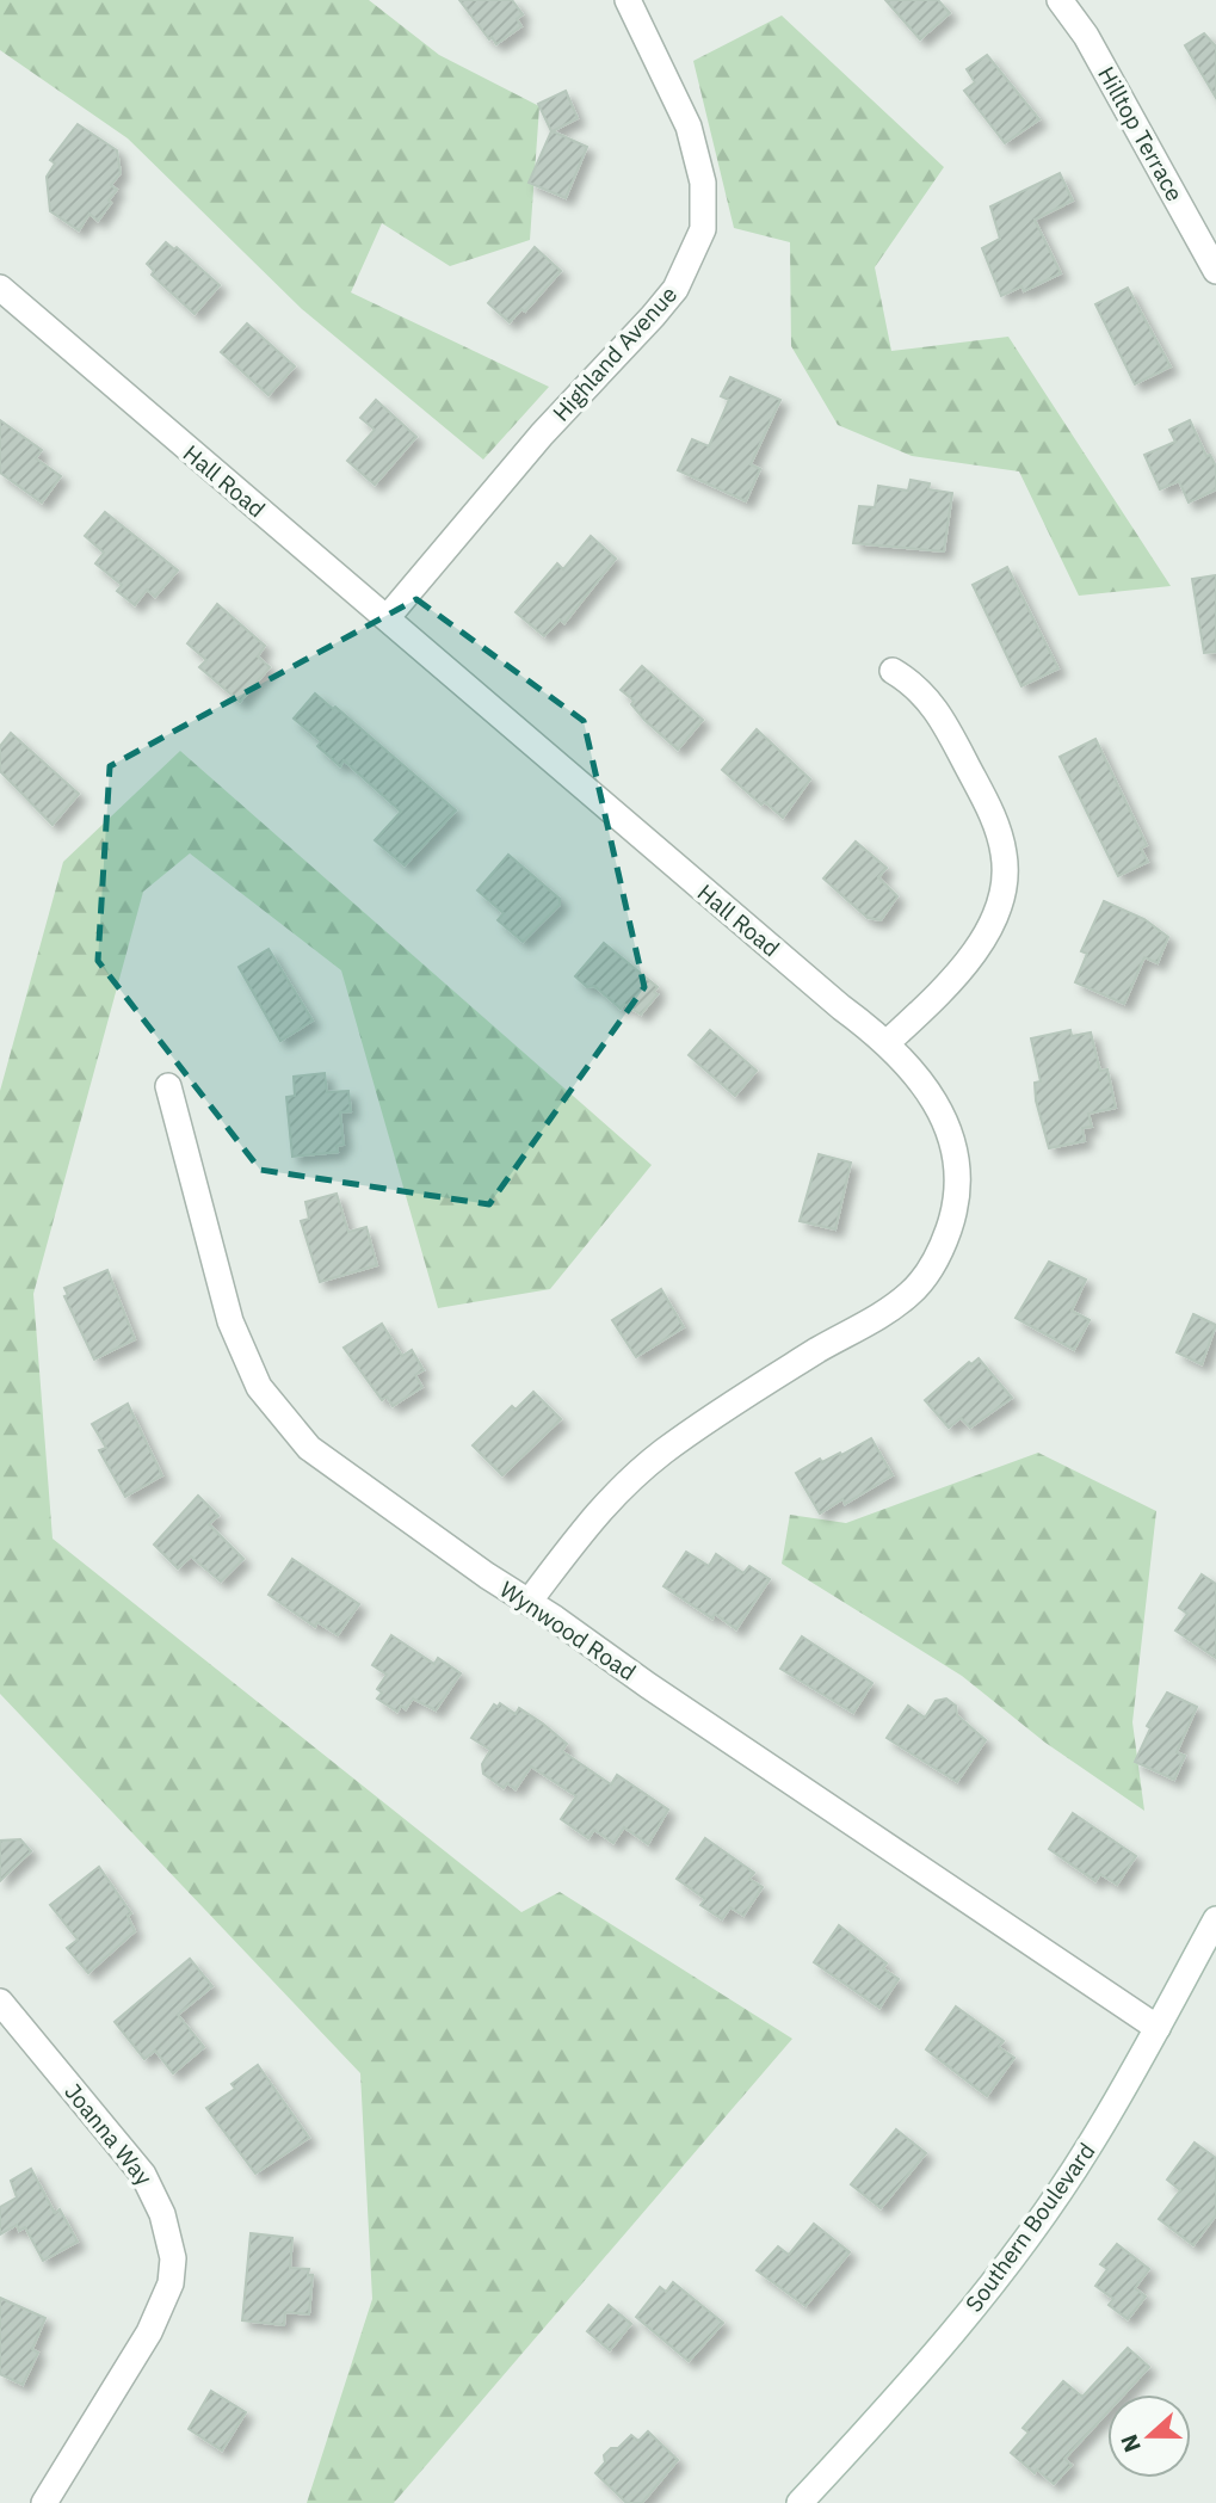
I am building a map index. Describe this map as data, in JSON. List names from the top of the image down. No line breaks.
{"streets":{"street":["Hilltop Terrace","Highland Avenue","Hall Road","Wynwood Road","Joanna Way","Southern Boulevard"]},"crossings":[["Highland Avenue","Hall Road"],["Hall Road","Wynwood Road"],["Wynwood Road","Southern Boulevard"]],"north":"left"}
